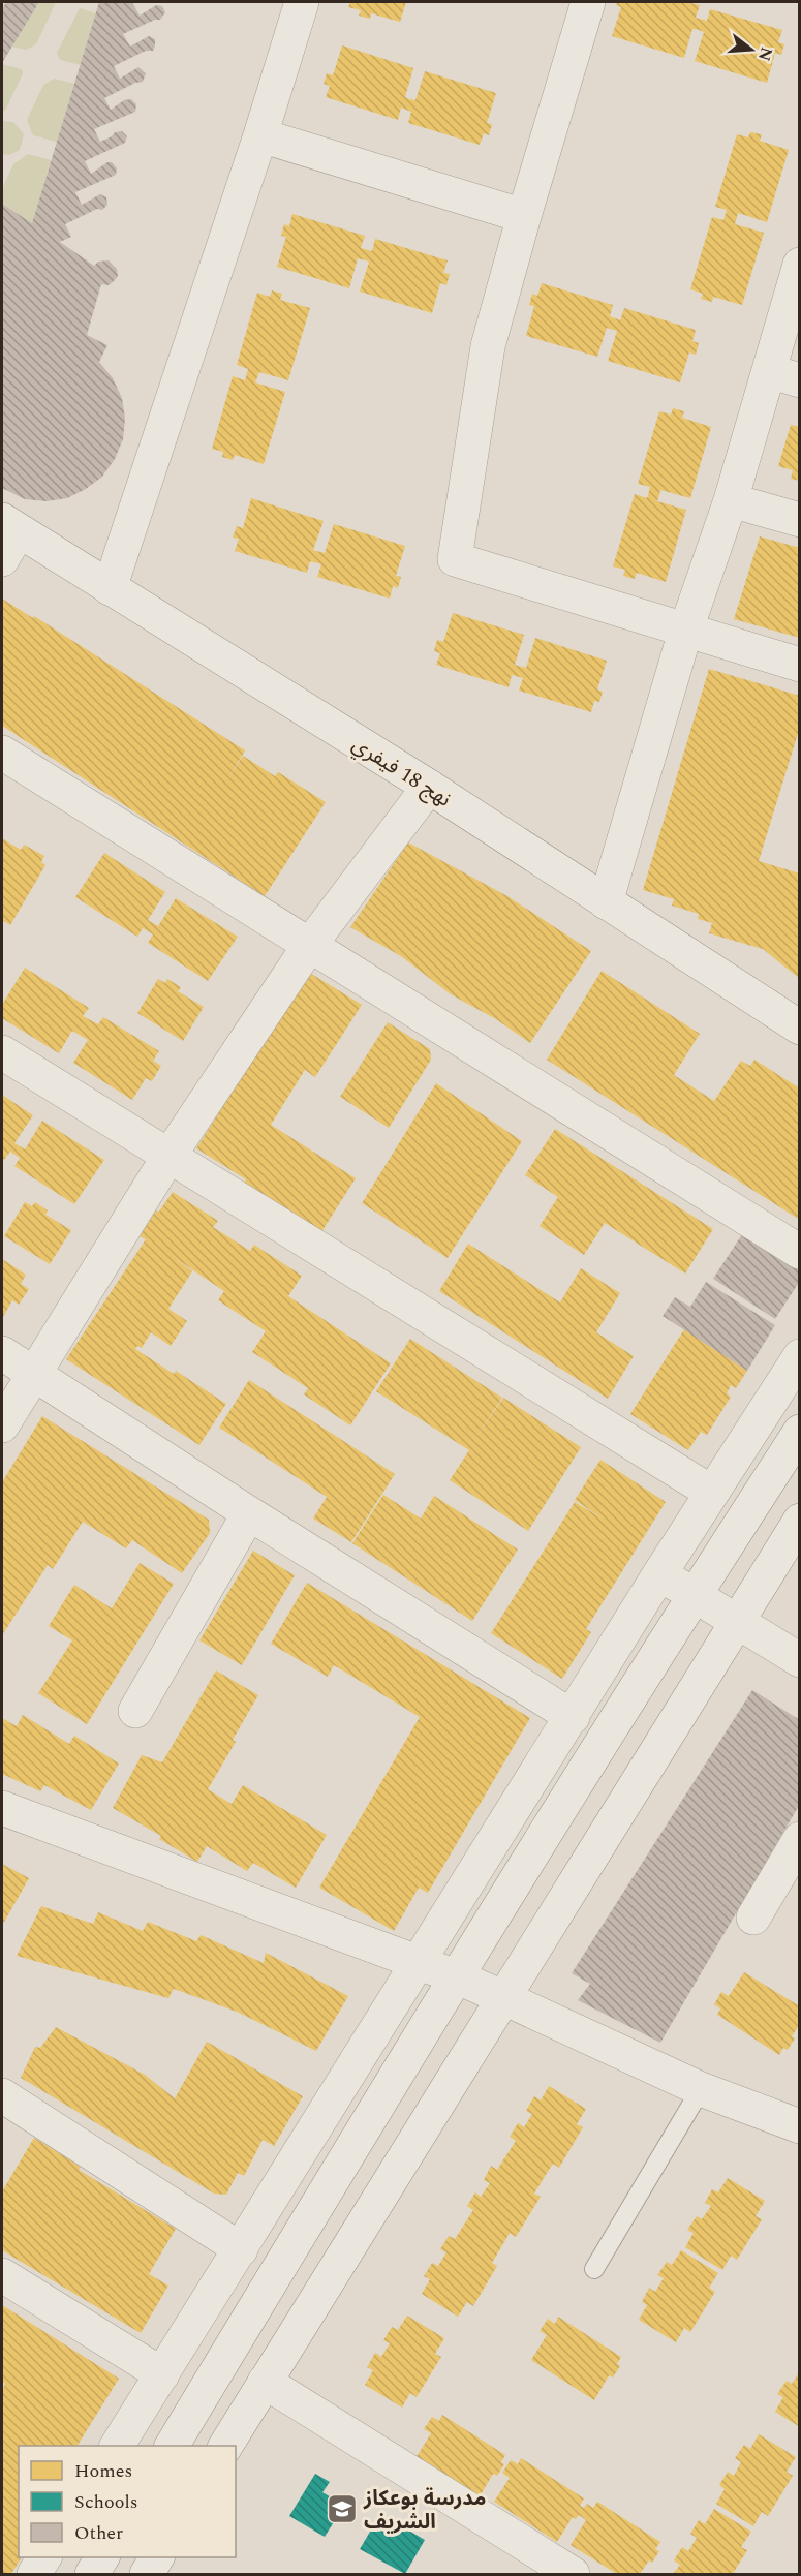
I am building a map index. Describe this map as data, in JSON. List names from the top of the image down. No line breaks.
{"streets":{"street":["نهج 18 فيفري"]},"places":{"school or university":["مدرسة بوعكاز الشريف"]},"legend":["Homes","Schools","Other"],"north":"right"}
